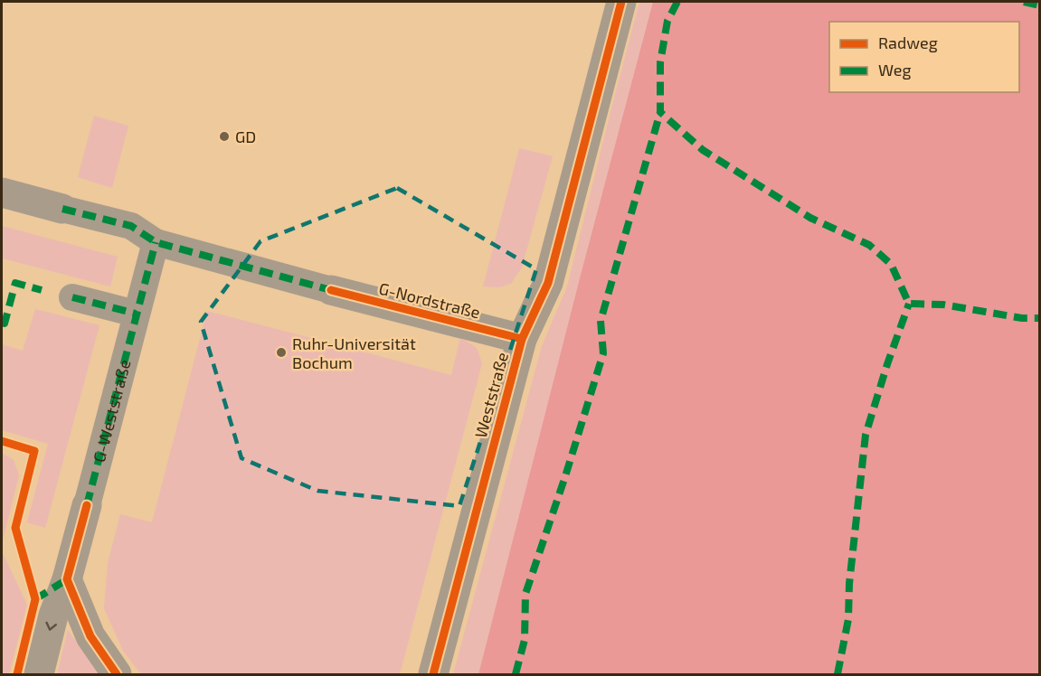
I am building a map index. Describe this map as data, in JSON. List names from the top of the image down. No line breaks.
{"streets":{"street":["G-Nordstraße","Weststraße","G-Weststraße"]},"crossings":[["G-Nordstraße","Weststraße"],["G-Nordstraße","G-Weststraße"]],"places":["GD","Ruhr-Universität Bochum"],"legend":["Radweg","Weg"]}
